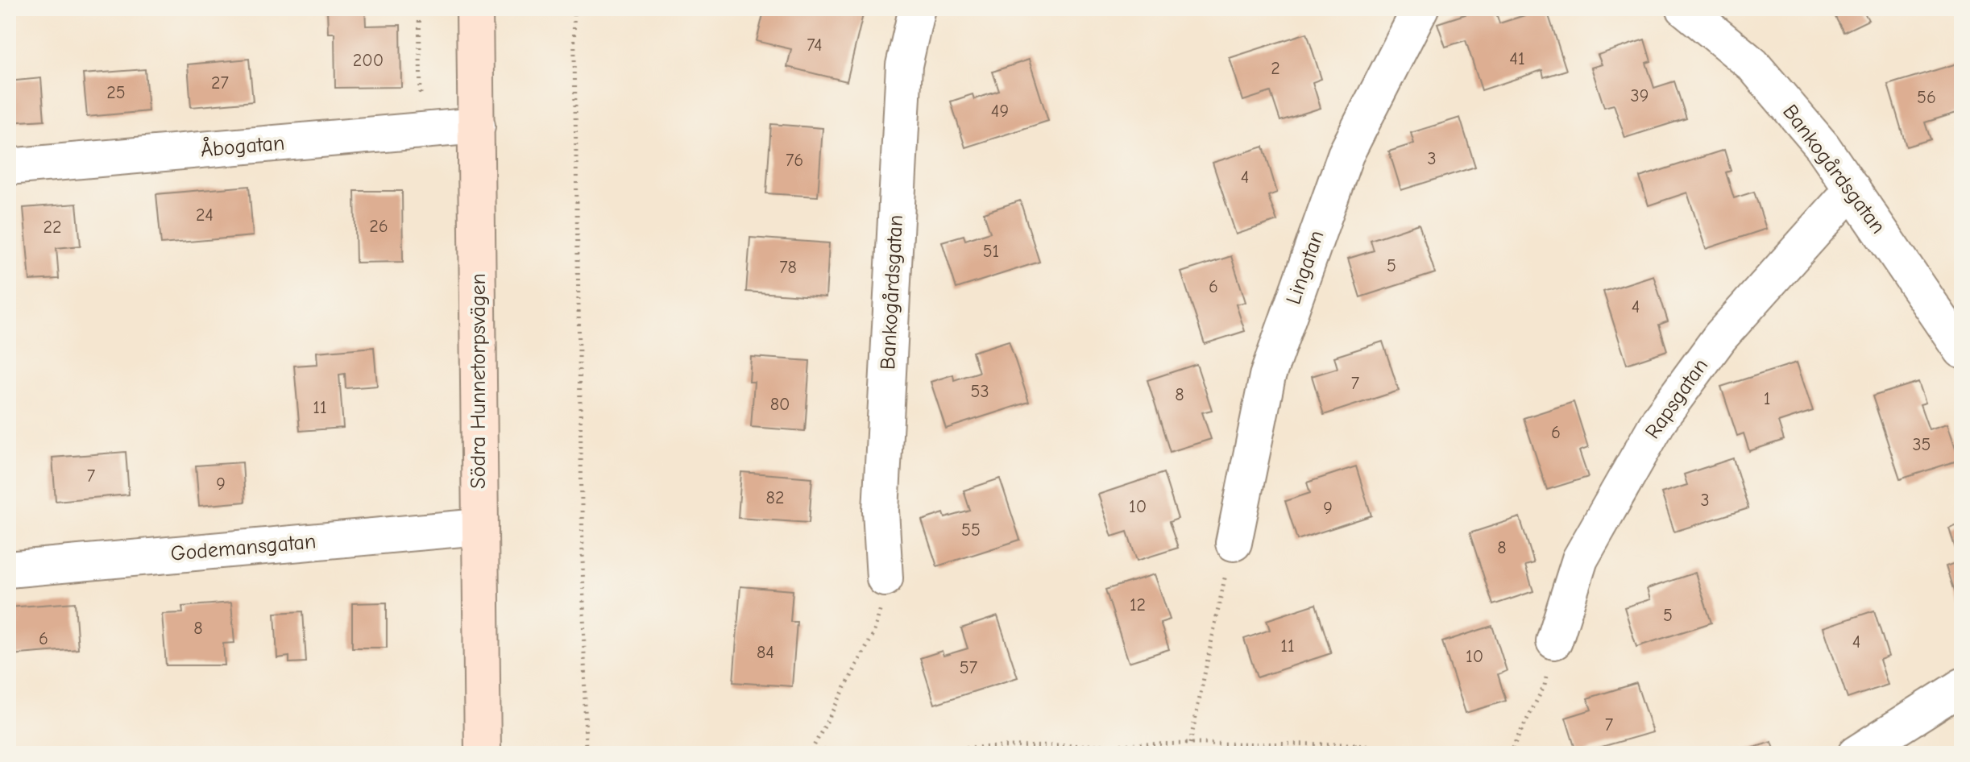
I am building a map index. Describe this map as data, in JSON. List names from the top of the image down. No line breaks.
{"streets":{"street":["Åbogatan","Bankogårdsgatan","Lingatan","Södra Hunnetorpsvägen","Rapsgatan","Godemansgatan"]},"crossings":[["Åbogatan","Södra Hunnetorpsvägen"],["Bankogårdsgatan","Rapsgatan"],["Södra Hunnetorpsvägen","Godemansgatan"]],"house_numbers":["74","41","200","2","27","25","39","56","49","3","76","4","24","26","22","51","5","78","6","4","7","53","8","1","80","11","6","35","7","9","82","3","10","9","55","8","12","5","8","6","4","11","84","10","57","7"]}
